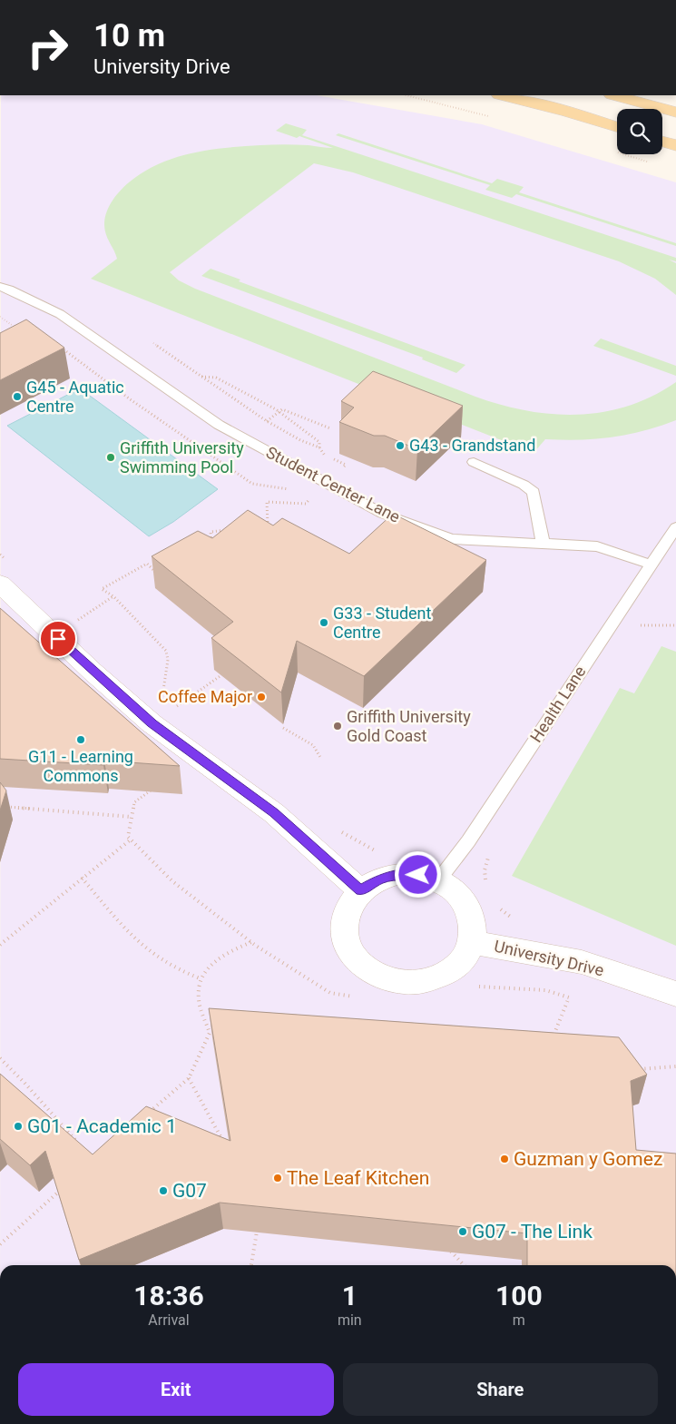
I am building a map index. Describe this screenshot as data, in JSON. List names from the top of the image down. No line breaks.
{"streets":{"street":["University Drive"],"lane":["Student Center Lane","Health Lane"]},"crossings":[["Student Center Lane","Health Lane"],["Health Lane","University Drive"]],"places":["G45 - Aquatic Centre","G43 - Grandstand","Griffith University Swimming Pool","G33 - Student Centre","Coffee Major","Griffith University Gold Coast","G11 - Learning Commons","G01 - Academic 1","Guzman y Gomez","The Leaf Kitchen","G07","G07 - The Link"],"page":{"turn":["10 m","University Drive"],"eta":["18:36","Arrival","1","min","100","m"],"buttons":["Exit","Share"]}}
